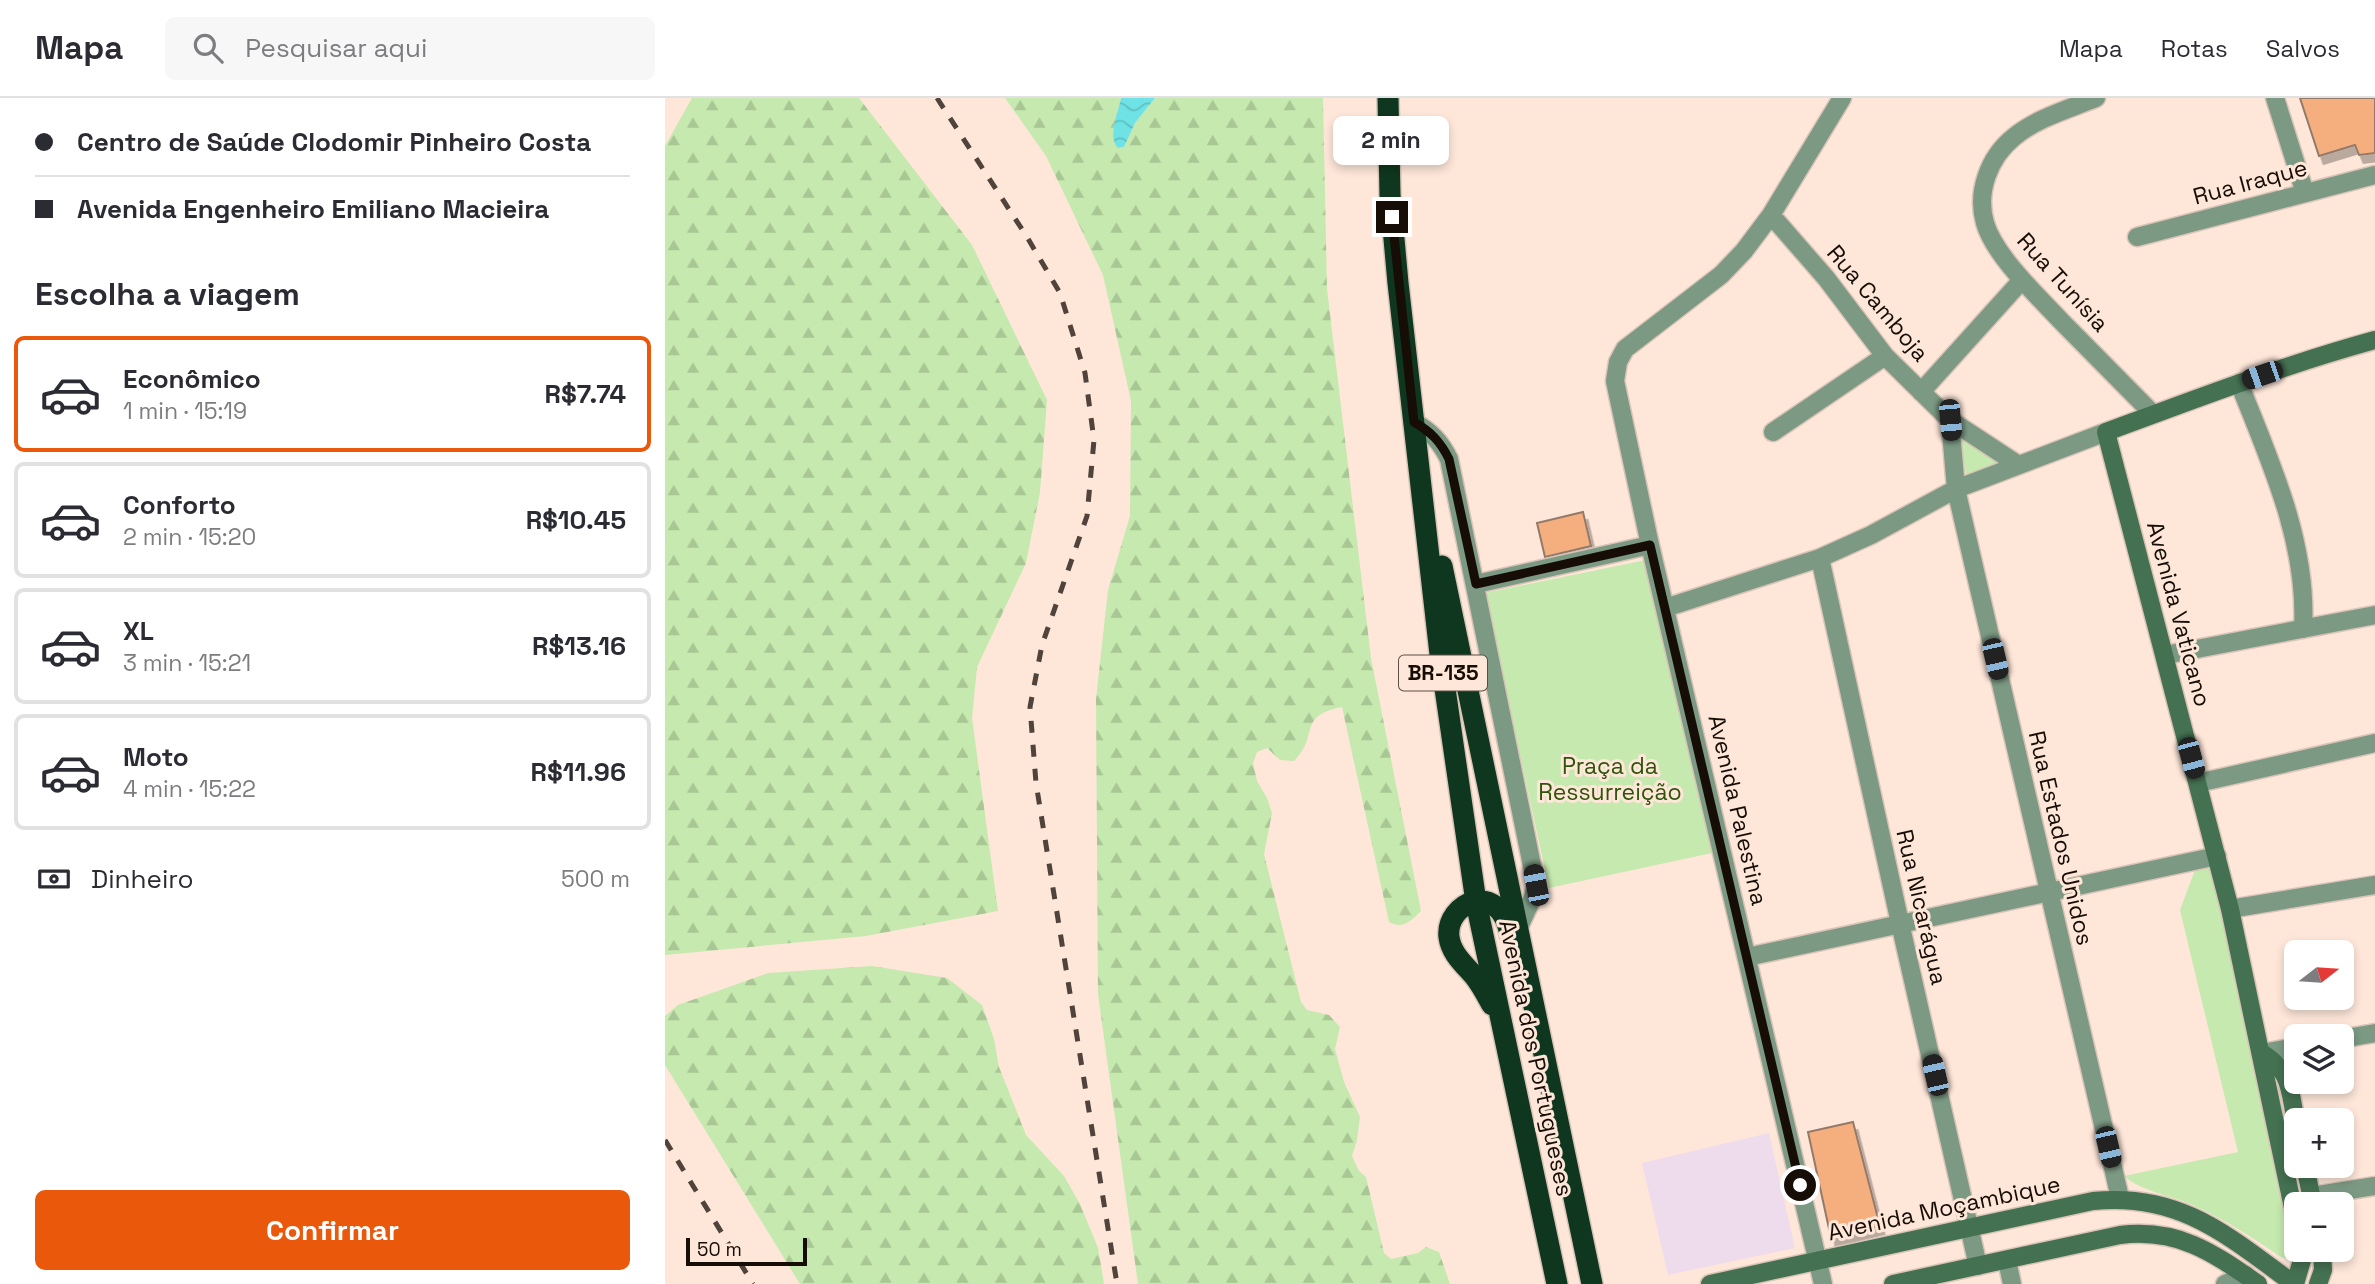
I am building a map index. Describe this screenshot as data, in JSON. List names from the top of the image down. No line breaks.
{"streets":{"highway":["BR-135","Avenida dos Portugueses"],"street":["Rua Iraque","Rua Tunísia","Rua Camboja","Avenida Vaticano","Avenida Palestina","Rua Estados Unidos","Rua Nicarágua","Avenida Moçambique"]},"crossings":[["Rua Camboja","Avenida Palestina"],["BR-135","Avenida dos Portugueses"],["Avenida Palestina","Avenida Moçambique"],["Rua Estados Unidos","Avenida Moçambique"],["Rua Nicarágua","Avenida Moçambique"]],"parks":["Praça da Ressurreição"],"scale_bar":"50 m","north":"right","page":{"header":"Mapa","search":"Pesquisar aqui","nav":["Mapa","Rotas","Salvos"],"banner":["Centro de Saúde Clodomir Pinheiro Costa","Avenida Engenheiro Emiliano Macieira"],"bubble":"2 min","heading":"Escolha a viagem","list":[{"name":"Econômico","note":"1 min · 15:19","value":"R$7.74"},{"name":"Conforto","note":"2 min · 15:20","value":"R$10.45"},{"name":"XL","note":"3 min · 15:21","value":"R$13.16"},{"name":"Moto","note":"4 min · 15:22","value":"R$11.96"}],"pay":["Dinheiro","500 m"],"map_buttons":["+","−"],"buttons":"Confirmar","scale":"50 m"}}
